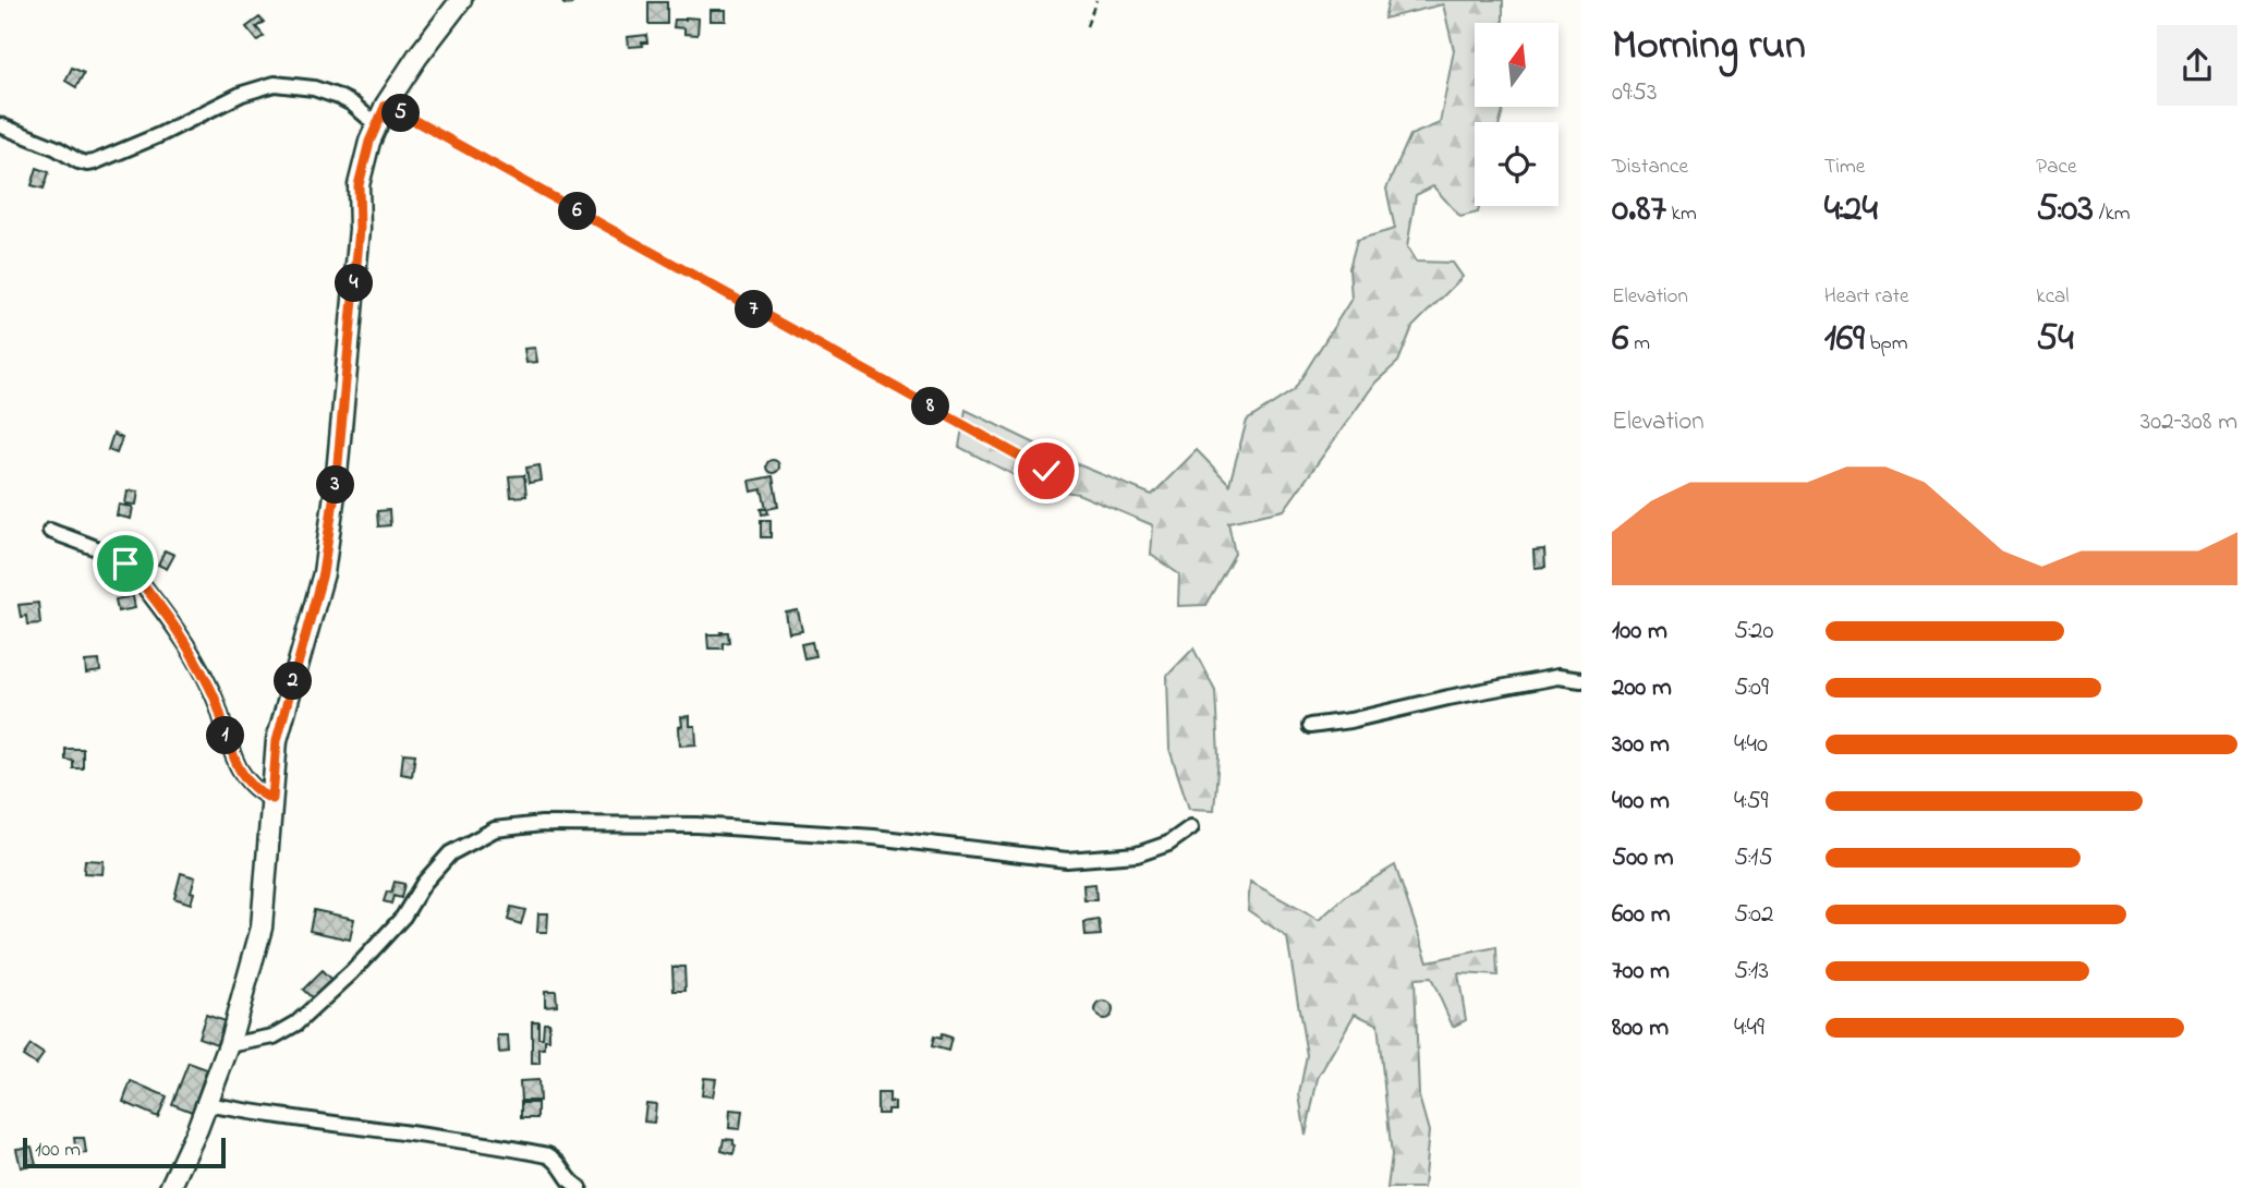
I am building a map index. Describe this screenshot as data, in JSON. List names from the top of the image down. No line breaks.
{"scale_bar":"100 m","north":"top","page":{"heading":["Morning run","09:53"],"pins":["5","6","4","7","8","3","2","1"],"stats":[["Distance","0.87 km"],["Time","4:24"],["Pace","5:03 /km"],["Elevation","6 m"],["Heart rate","169 bpm"],["kcal","54"]],"chart":["Elevation","302–308 m"],"list":[{"name":"100 m","note":"5:20"},{"name":"200 m","note":"5:09"},{"name":"300 m","note":"4:40"},{"name":"400 m","note":"4:59"},{"name":"500 m","note":"5:15"},{"name":"600 m","note":"5:02"},{"name":"700 m","note":"5:13"},{"name":"800 m","note":"4:49"}],"scale":"100 m"}}
